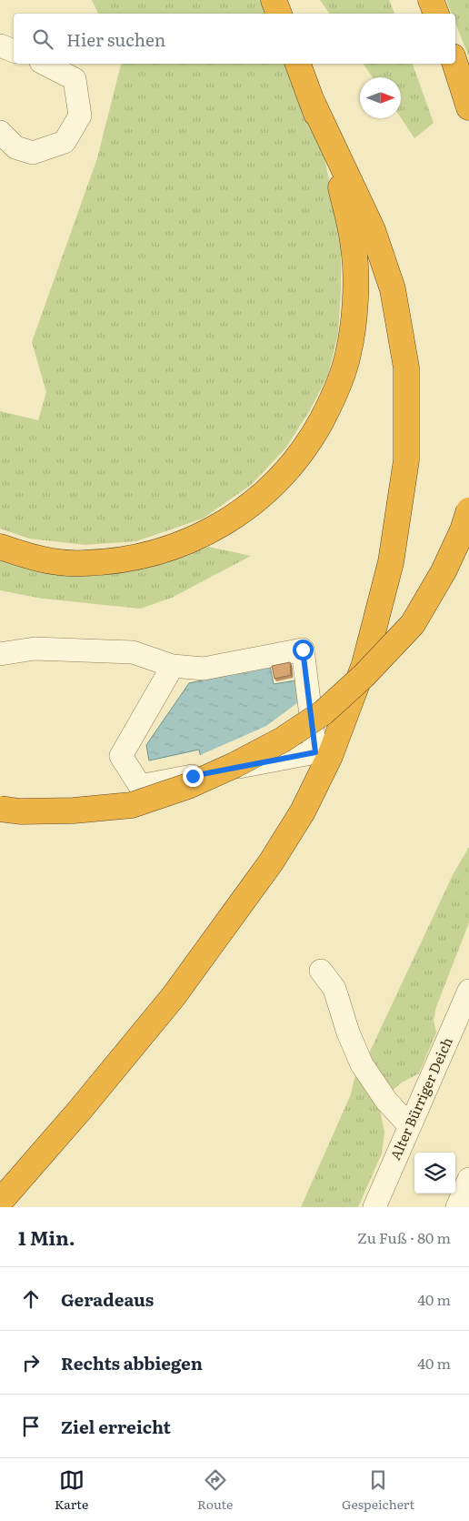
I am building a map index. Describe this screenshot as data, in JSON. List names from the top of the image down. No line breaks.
{"streets":{"lane":["Alter Bürriger Deich"]},"north":"right","page":{"search":"Hier suchen","heading":["1 Min.","Zu Fuß · 80 m"],"list":[["Geradeaus","40 m"],["Rechts abbiegen","40 m"],"Ziel erreicht"],"nav":["Karte","Route","Gespeichert"]}}
